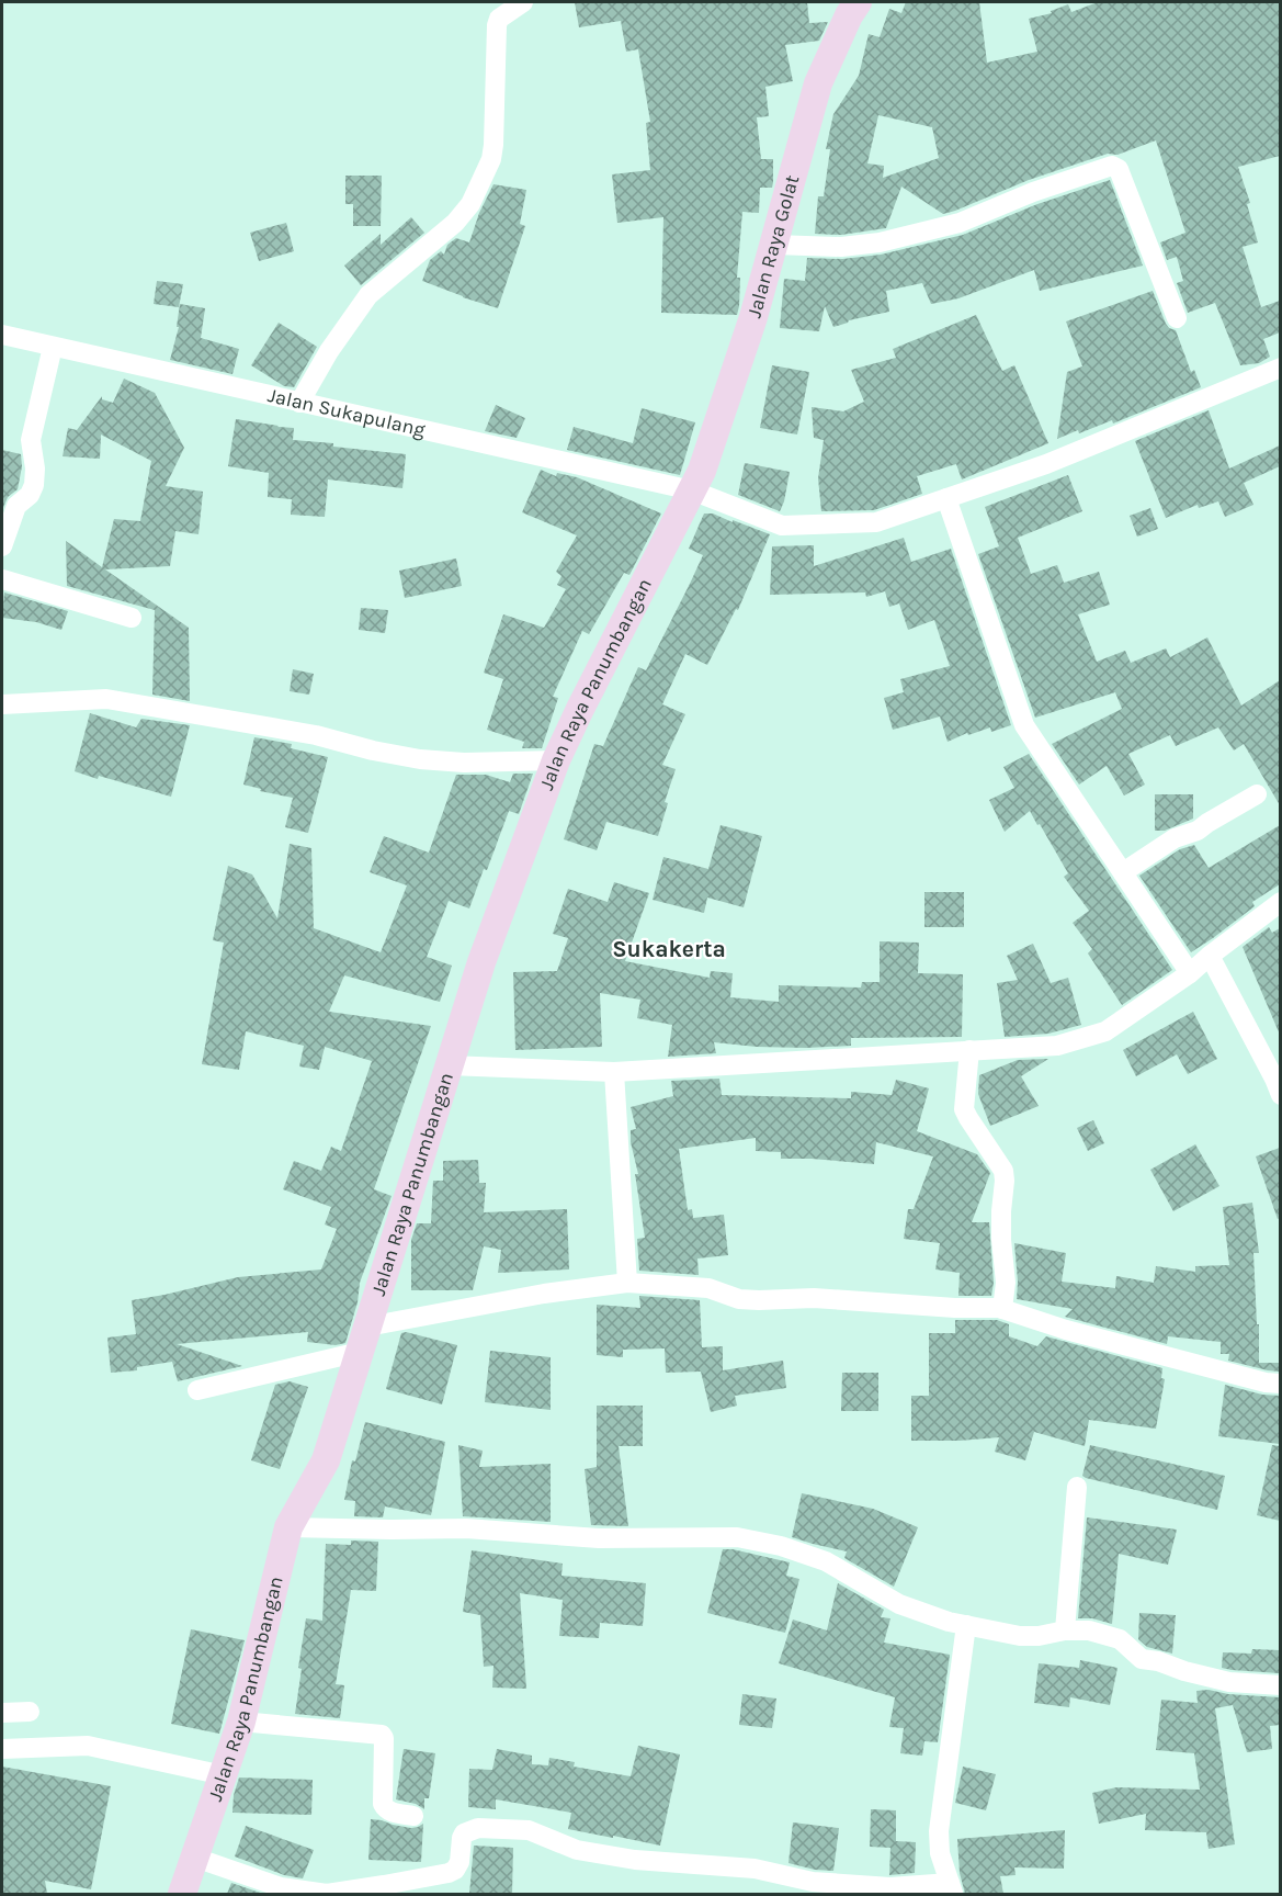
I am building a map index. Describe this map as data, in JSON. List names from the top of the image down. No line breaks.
{"streets":{"main road":["Jalan Raya Golat","Jalan Raya Panumbangan"],"street":["Jalan Sukapulang"]},"crossings":[["Jalan Raya Golat","Jalan Sukapulang"],["Jalan Raya Golat","Jalan Raya Panumbangan"],["Jalan Sukapulang","Jalan Raya Panumbangan"]],"districts":["Sukakerta"]}
